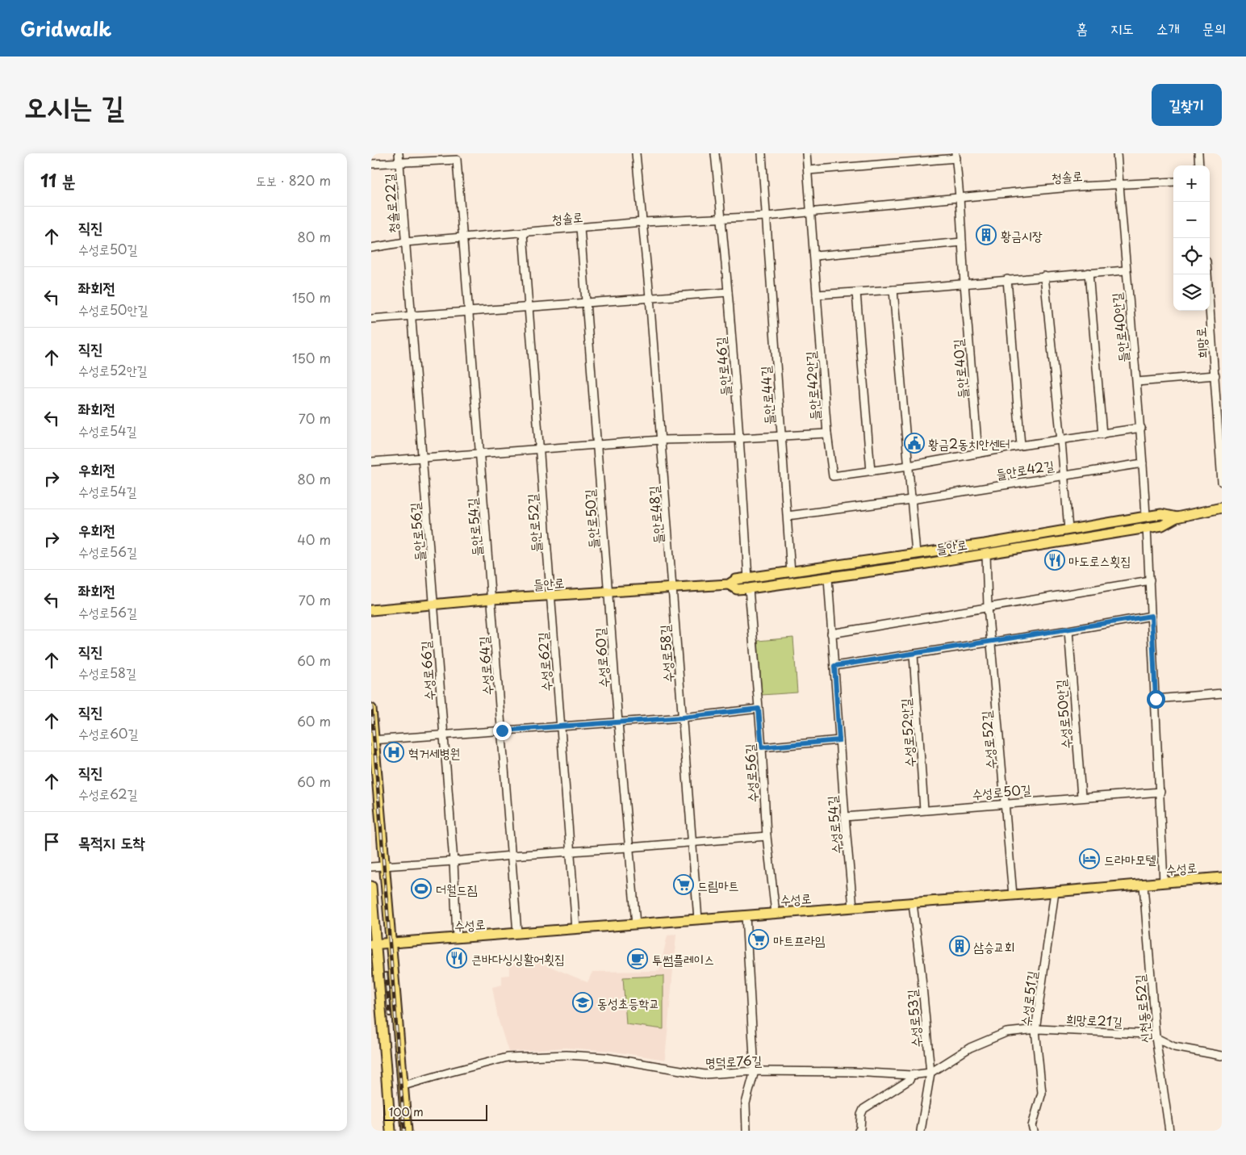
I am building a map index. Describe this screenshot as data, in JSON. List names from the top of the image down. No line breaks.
{"streets":{"main road":["들안로","수성로"],"street":["청솔로","청솔로22길","들안로40안길","희망로","들안로46길","들안로40길","들안로42안길","들안로44길","들안로42길","들안로48길","들안로50길","들안로52길","들안로54길","들안로56길","수성로58길","수성로60길","수성로62길","수성로64길","수성로66길","수성로50안길","수성로52안길","수성로52길","수성로56길","수성로50길","수성로54길","수성로51길","신천동로52길","수성로53길","희망로21길","명덕로76길"]},"crossings":[["청솔로","청솔로22길"],["청솔로","들안로40안길"],["청솔로","들안로46길"],["청솔로","들안로42안길"],["청솔로","들안로44길"],["청솔로","들안로48길"],["청솔로","들안로50길"],["청솔로","들안로52길"],["청솔로","들안로54길"],["청솔로","들안로56길"],["청솔로22길","들안로54길"],["청솔로22길","들안로56길"],["들안로40안길","희망로"],["들안로46길","들안로"],["들안로44길","들안로42길"],["들안로44길","들안로"],["들안로48길","들안로"],["들안로48길","수성로58길"],["들안로50길","들안로"],["들안로50길","수성로60길"],["들안로52길","들안로"],["들안로52길","수성로62길"],["들안로54길","들안로"],["들안로54길","수성로64길"],["들안로56길","들안로"],["들안로56길","수성로66길"],["들안로","수성로58길"],["들안로","수성로60길"],["들안로","수성로62길"],["들안로","수성로64길"],["들안로","수성로66길"],["들안로","수성로52길"],["들안로","수성로56길"],["들안로","수성로54길"],["수성로58길","수성로"],["수성로60길","수성로"],["수성로62길","수성로"],["수성로64길","수성로"],["수성로66길","수성로"],["수성로50안길","수성로50길"],["수성로52안길","수성로50길"],["수성로52길","수성로50길"],["수성로52길","수성로"],["수성로56길","수성로"],["수성로50길","수성로54길"],["수성로54길","수성로"],["수성로","수성로51길"],["수성로","신천동로52길"],["수성로","수성로53길"],["수성로51길","희망로21길"],["수성로51길","명덕로76길"],["신천동로52길","희망로21길"],["수성로53길","명덕로76길"],["희망로21길","명덕로76길"]],"places":{"building":["황금시장","삼승교회"],"public building":["황금2동치안센터"],"restaurant":["마도로스횟집","큰바다싱싱활어횟집"],"hospital":["혁거세병원"],"hotel":["드라마모텔"],"supermarket":["드림마트","마트프라임"],"sports":["더월드짐"],"cafe":["투썸플레이스"],"school or university":["동성초등학교"]},"scale_bar":"100 m","page":{"header":"Gridwalk","nav":["홈","지도","소개","문의"],"title":"오시는 길","buttons":"길찾기","heading":["11 분","도보 · 820 m"],"map_buttons":["+","−"],"list":[["직진","수성로50길","80 m"],["좌회전","수성로50안길","150 m"],["직진","수성로52안길","150 m"],["좌회전","수성로54길","70 m"],["우회전","수성로54길","80 m"],["우회전","수성로56길","40 m"],["좌회전","수성로56길","70 m"],["직진","수성로58길","60 m"],["직진","수성로60길","60 m"],["직진","수성로62길","60 m"],"목적지 도착"],"scale":"100 m"}}
